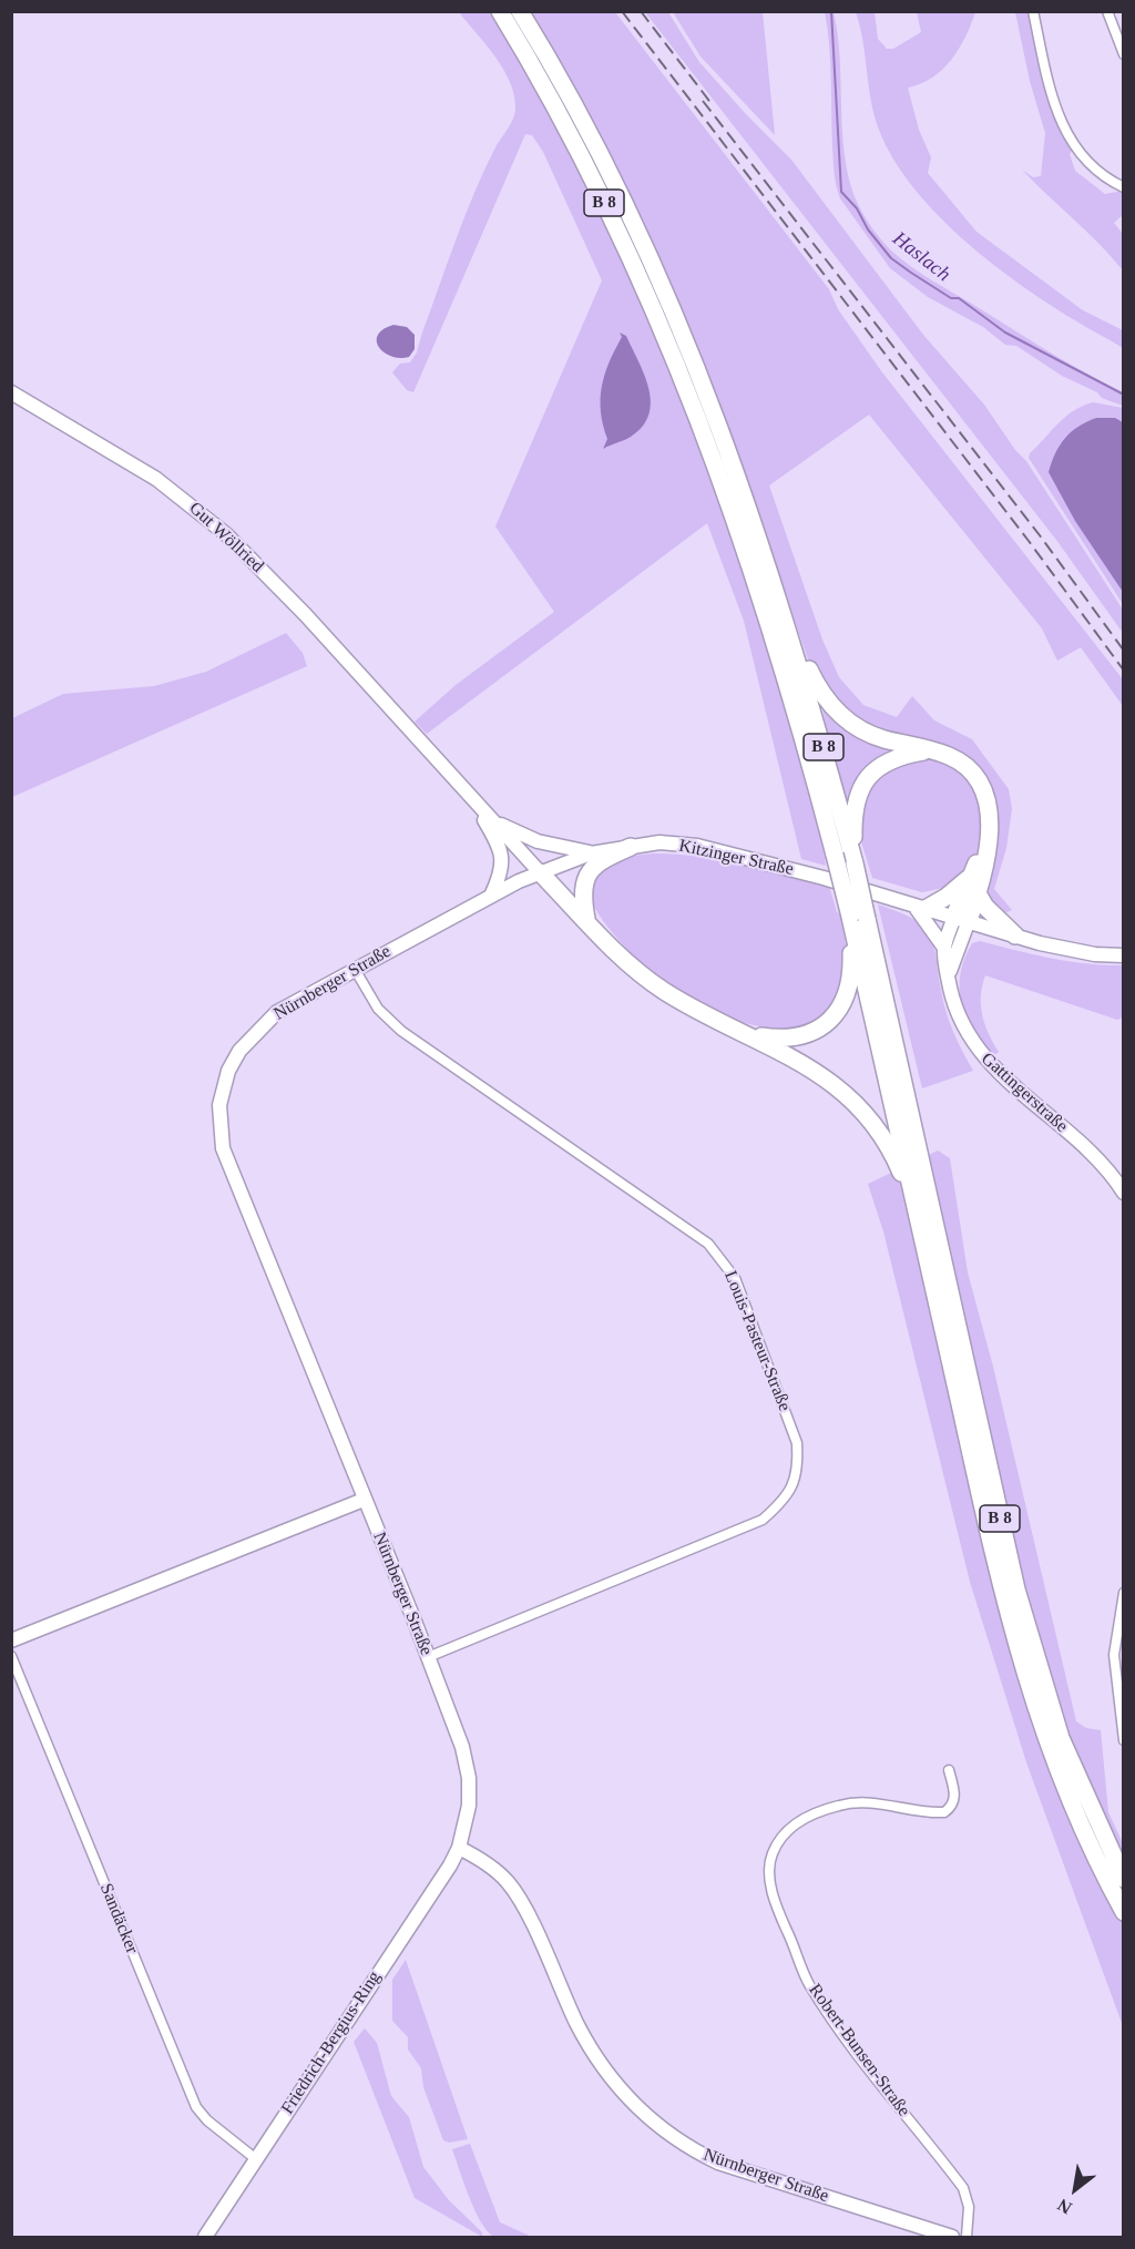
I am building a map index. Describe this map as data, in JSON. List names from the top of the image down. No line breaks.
{"streets":{"highway":["B 8"],"street":["Gut Wöllried","Kitzinger Straße","Nürnberger Straße","Gattingerstraße","Louis-Pasteur-Straße","Sandäcker","Friedrich-Bergius-Ring","Robert-Bunsen-Straße"]},"crossings":[["Kitzinger Straße","Nürnberger Straße"],["Kitzinger Straße","Gattingerstraße"],["Nürnberger Straße","Louis-Pasteur-Straße"],["Nürnberger Straße","Friedrich-Bergius-Ring"],["Sandäcker","Friedrich-Bergius-Ring"]],"water":["Haslach"],"north":"bottom left"}
